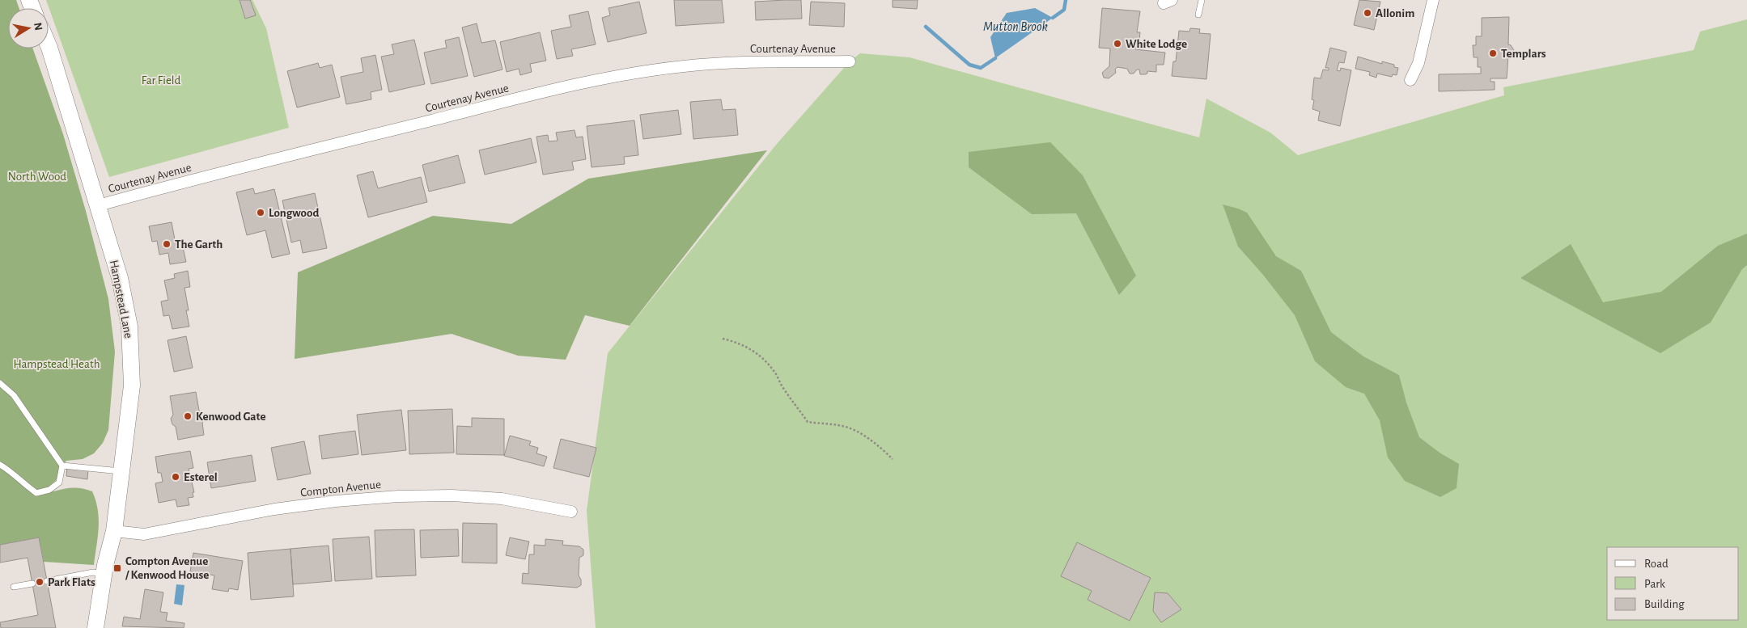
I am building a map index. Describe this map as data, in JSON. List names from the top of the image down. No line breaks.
{"streets":{"main road":["Hampstead Lane"],"street":["Courtenay Avenue","Compton Avenue"]},"crossings":[["Courtenay Avenue","Hampstead Lane"],["Hampstead Lane","Compton Avenue"]],"water":["Mutton Brook"],"parks":["Far Field","North Wood","Hampstead Heath"],"places":{"other":["Allonim","White Lodge","Templars","Longwood","The Garth","Kenwood Gate","Esterel","Park Flats"],"transit":["Compton Avenue / Kenwood House"]},"legend":["Road","Park","Building"],"north":"right"}
